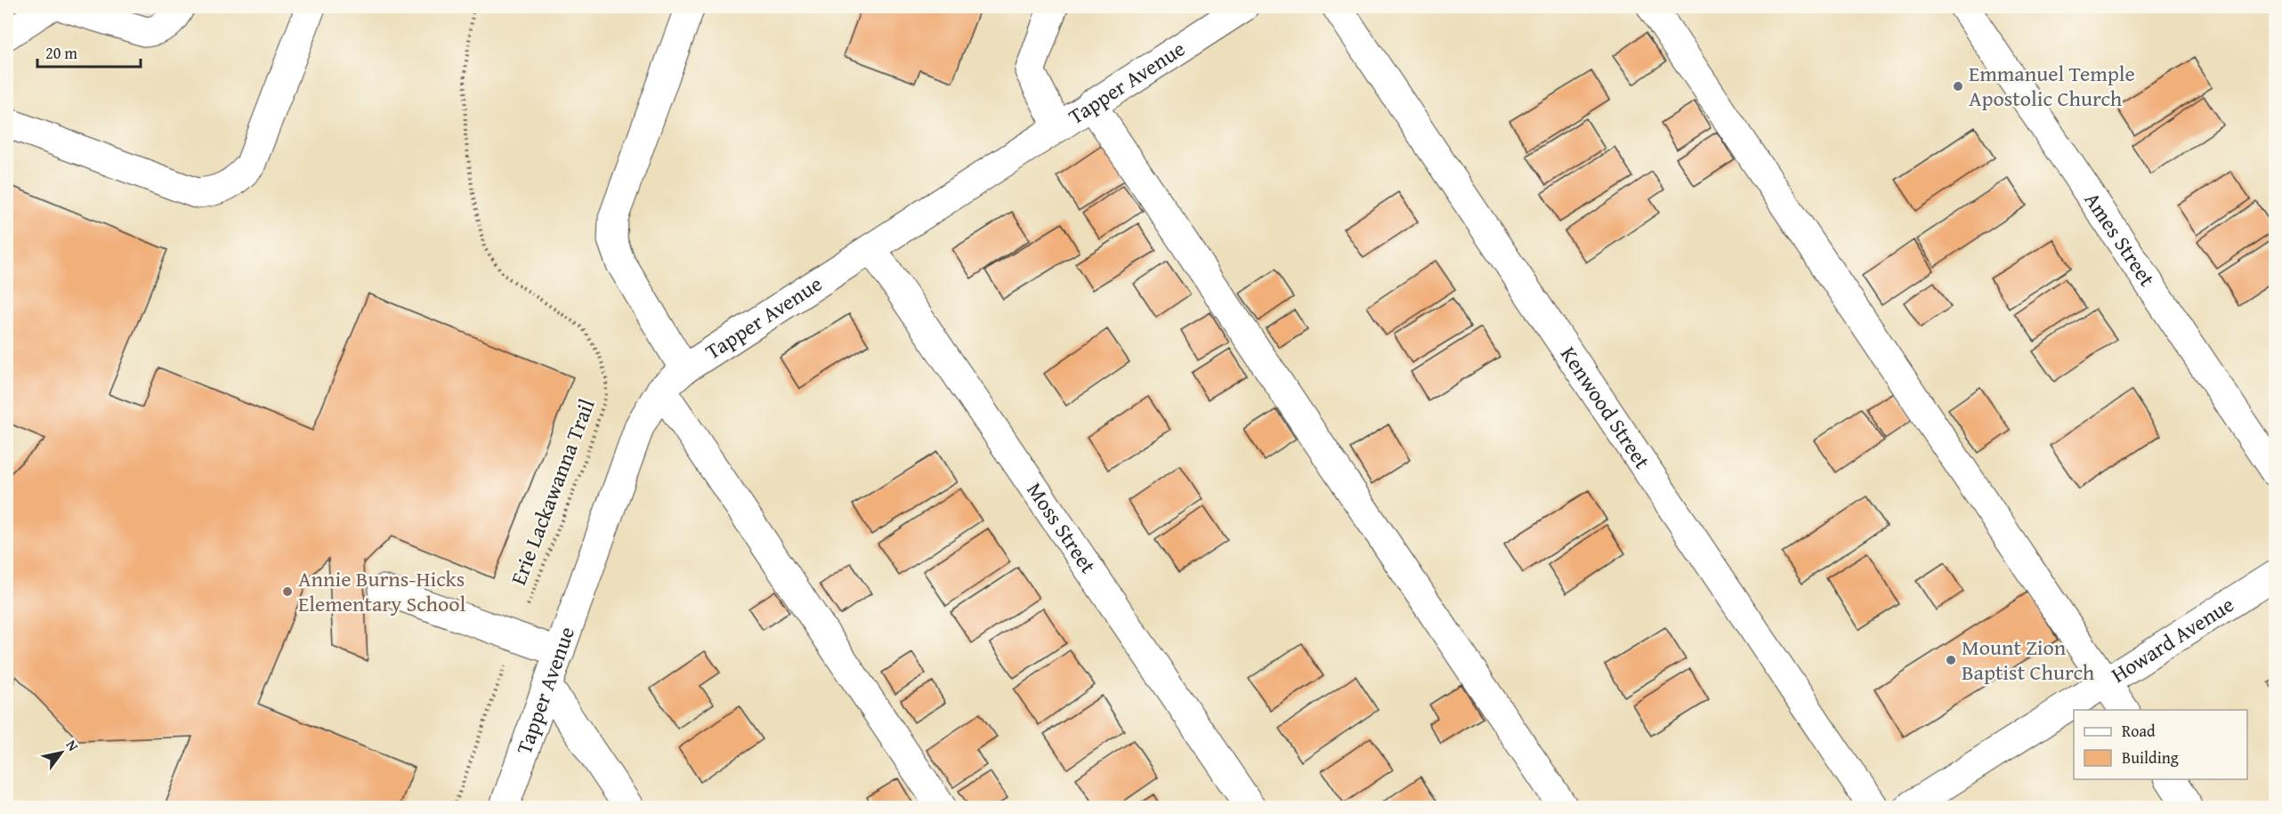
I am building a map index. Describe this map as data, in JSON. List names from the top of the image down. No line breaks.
{"streets":{"street":["Tapper Avenue","Ames Street","Kenwood Street","Moss Street","Howard Avenue"],"path":["Erie Lackawanna Trail"]},"crossings":[["Tapper Avenue","Moss Street"]],"places":["Emmanuel Temple Apostolic Church","Annie Burns-Hicks Elementary School","Mount Zion Baptist Church"],"legend":["Road","Building"],"scale_bar":"20 m","north":"top right"}
